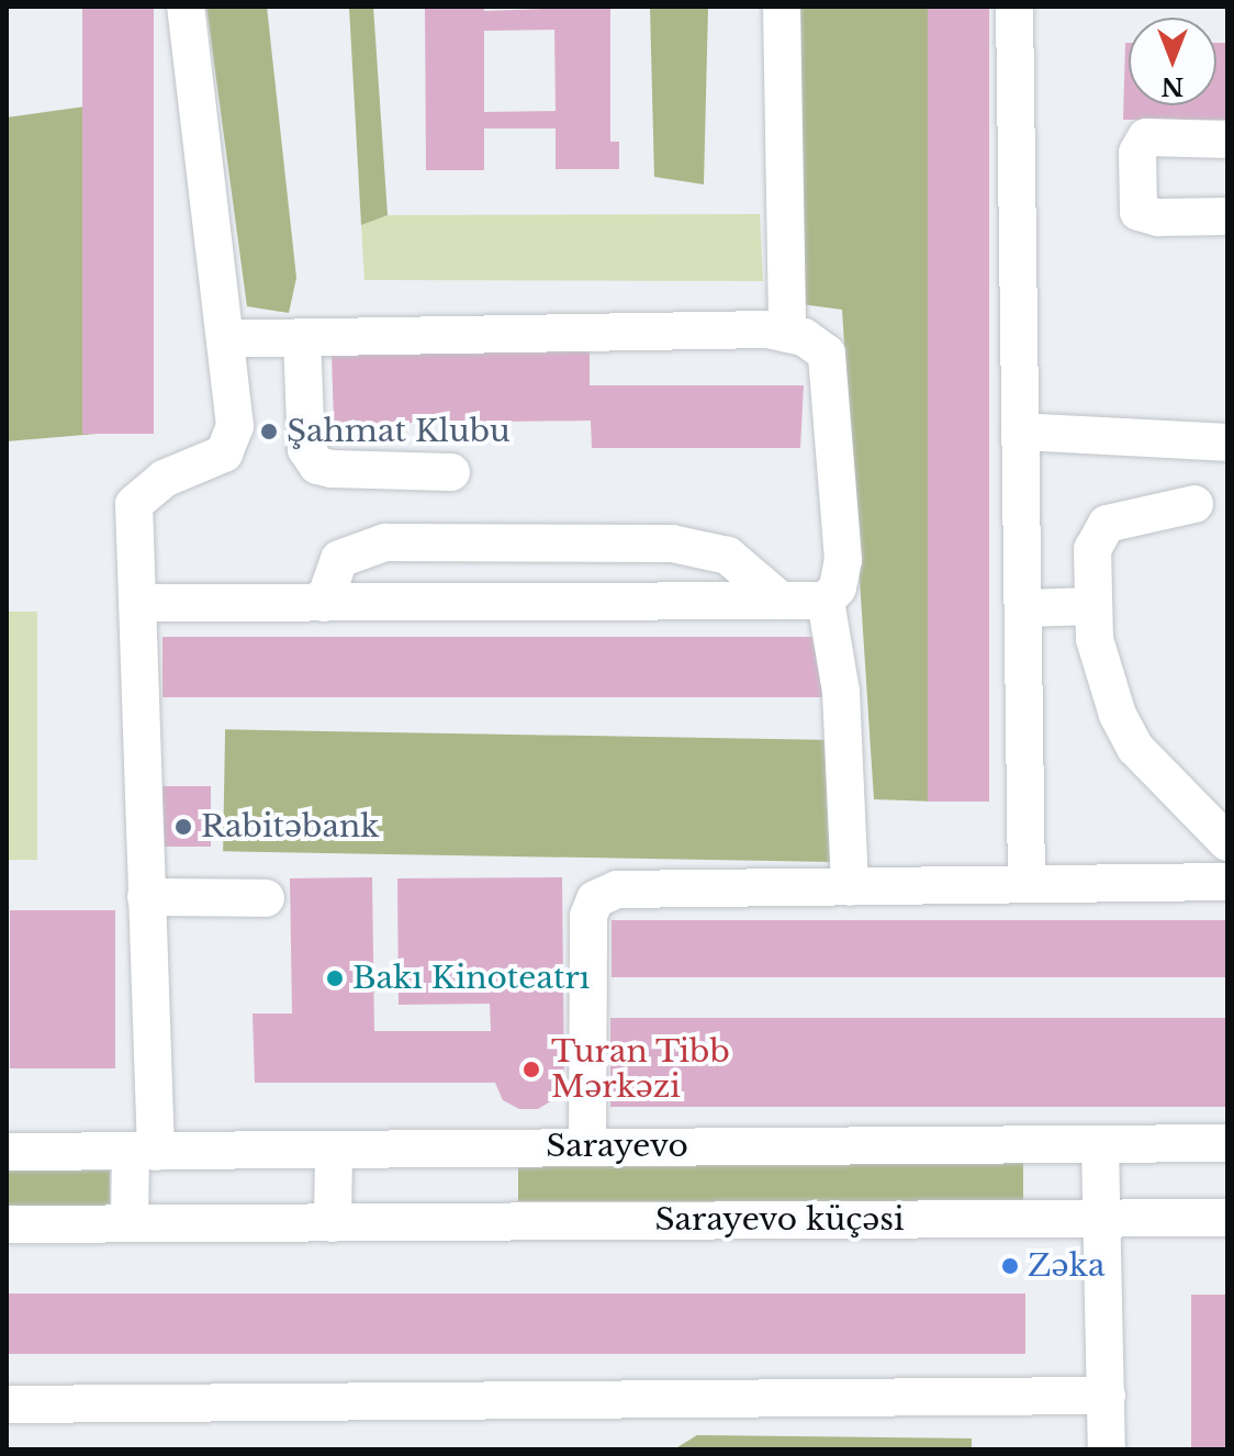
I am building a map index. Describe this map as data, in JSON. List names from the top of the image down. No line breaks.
{"streets":{"street":["Sarayevo","Sarayevo küçəsi"]},"places":["Şahmat Klubu","Rabitəbank","Bakı Kinoteatrı","Turan Tibb Mərkəzi","Zəka"],"north":"bottom"}
